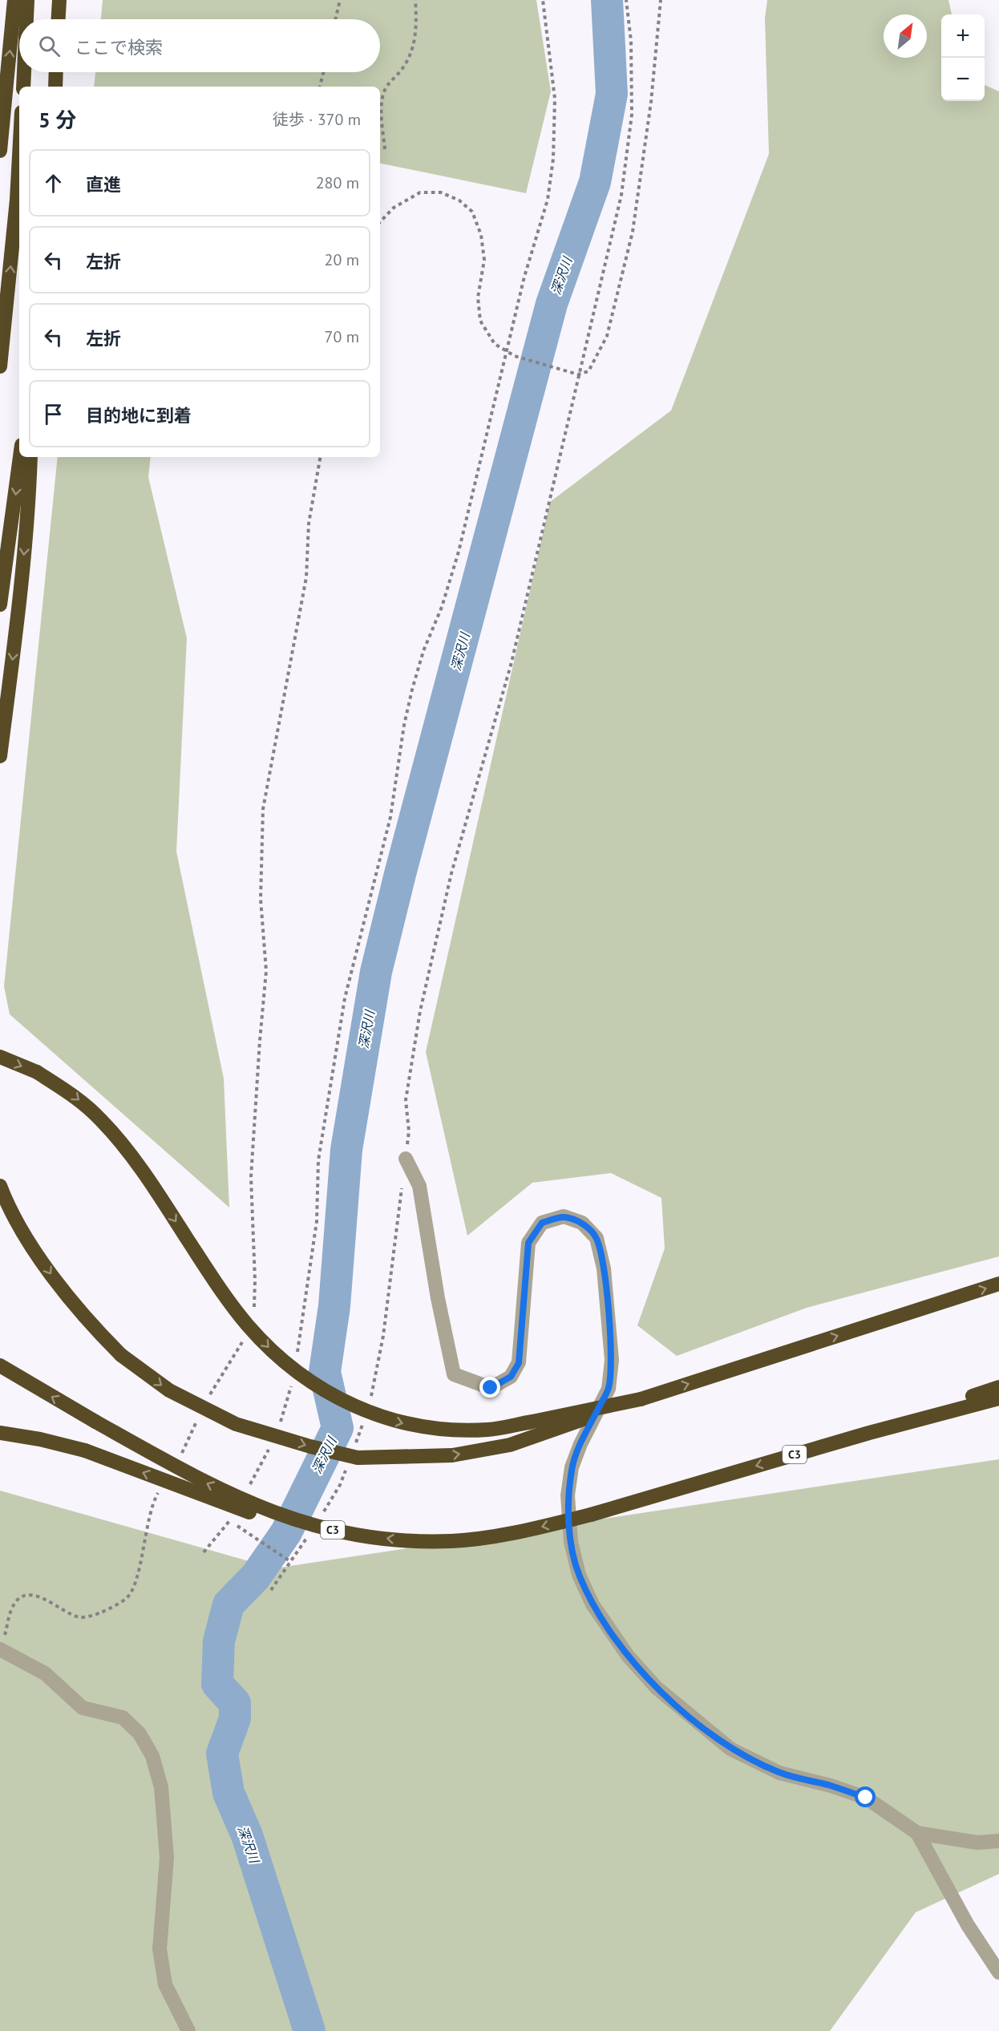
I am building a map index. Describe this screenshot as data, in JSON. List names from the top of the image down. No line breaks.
{"streets":{"highway":["C3"]},"water":["深沢川"],"north":"top right","page":{"map_buttons":["+","−"],"search":"ここで検索","heading":["5 分","徒歩 · 370 m"],"list":[["直進","280 m"],["左折","20 m"],["左折","70 m"],"目的地に到着"]}}
